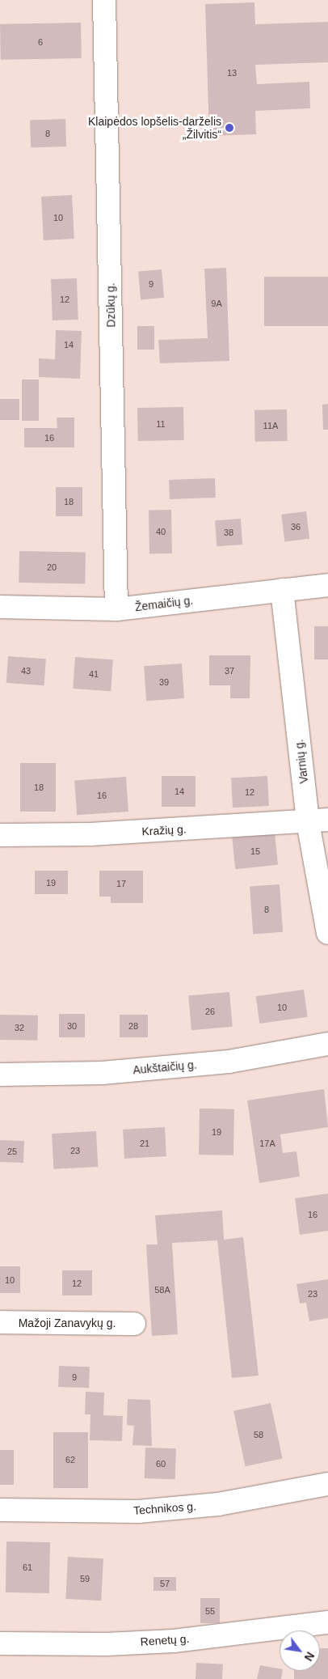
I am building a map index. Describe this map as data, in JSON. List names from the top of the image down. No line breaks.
{"streets":{"street":["Dzūkų g.","Žemaičių g.","Varnių g.","Kražių g.","Aukštaičių g.","Mažoji Zanavykų g.","Technikos g.","Renetų g."]},"crossings":[["Dzūkų g.","Žemaičių g."],["Žemaičių g.","Varnių g."],["Varnių g.","Kražių g."]],"places":["Klaipėdos lopšelis-darželis „Žilvitis“"],"house_numbers":["6","13","8","10","9","12","9A","14","11","11A","16","18","36","40","38","20","43","37","41","39","18","14","12","16","15","19","17","8","10","26","30","28","32","19","21","17A","23","25","16","10","12","58A","23","9","58","62","60","61","59","57","55"],"north":"bottom right"}
